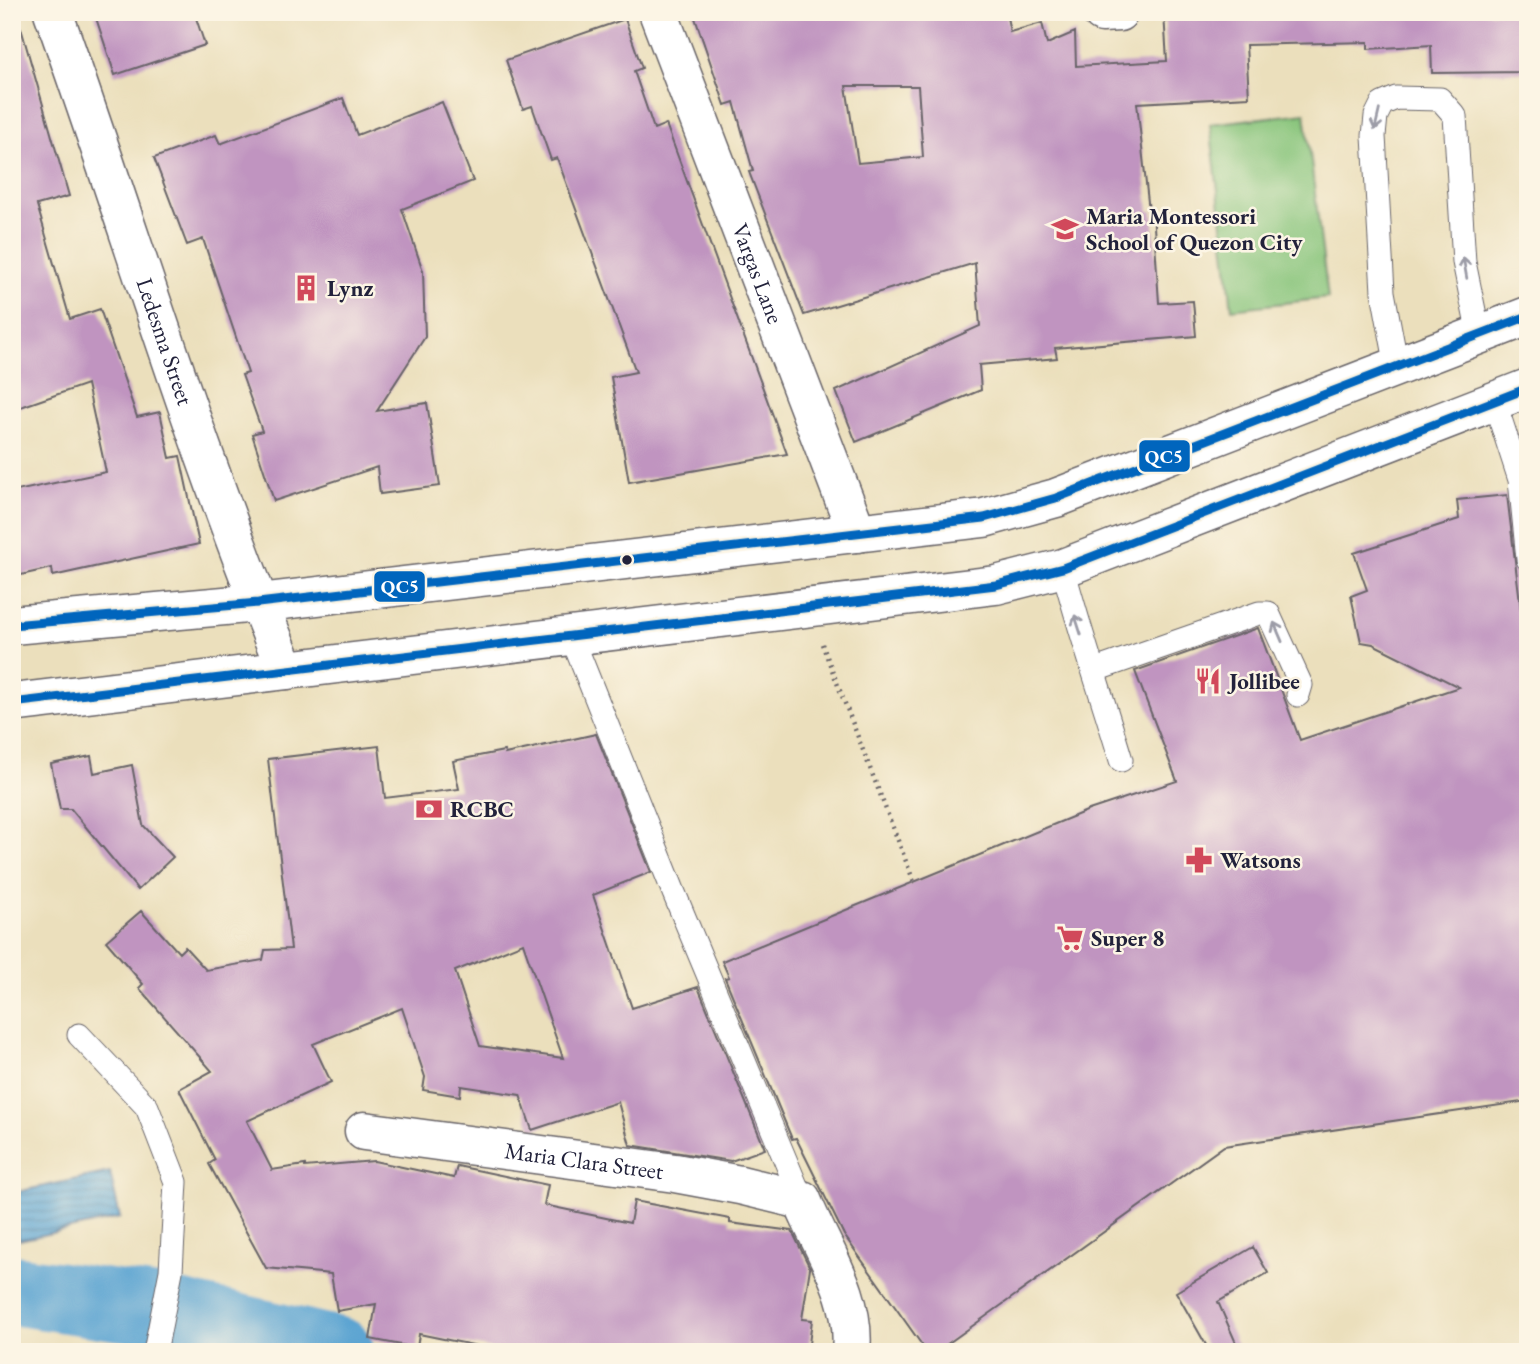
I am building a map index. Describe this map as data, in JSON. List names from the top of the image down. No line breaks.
{"streets":{"main road":["Vargas Lane","Ledesma Street","Maria Clara Street"]},"places":{"school or university":["Maria Montessori School of Quezon City"],"building":["Lynz"],"restaurant":["Jollibee"],"bank":["RCBC"],"pharmacy":["Watsons"],"supermarket":["Super 8"]},"lines":["transit line QC5"]}
